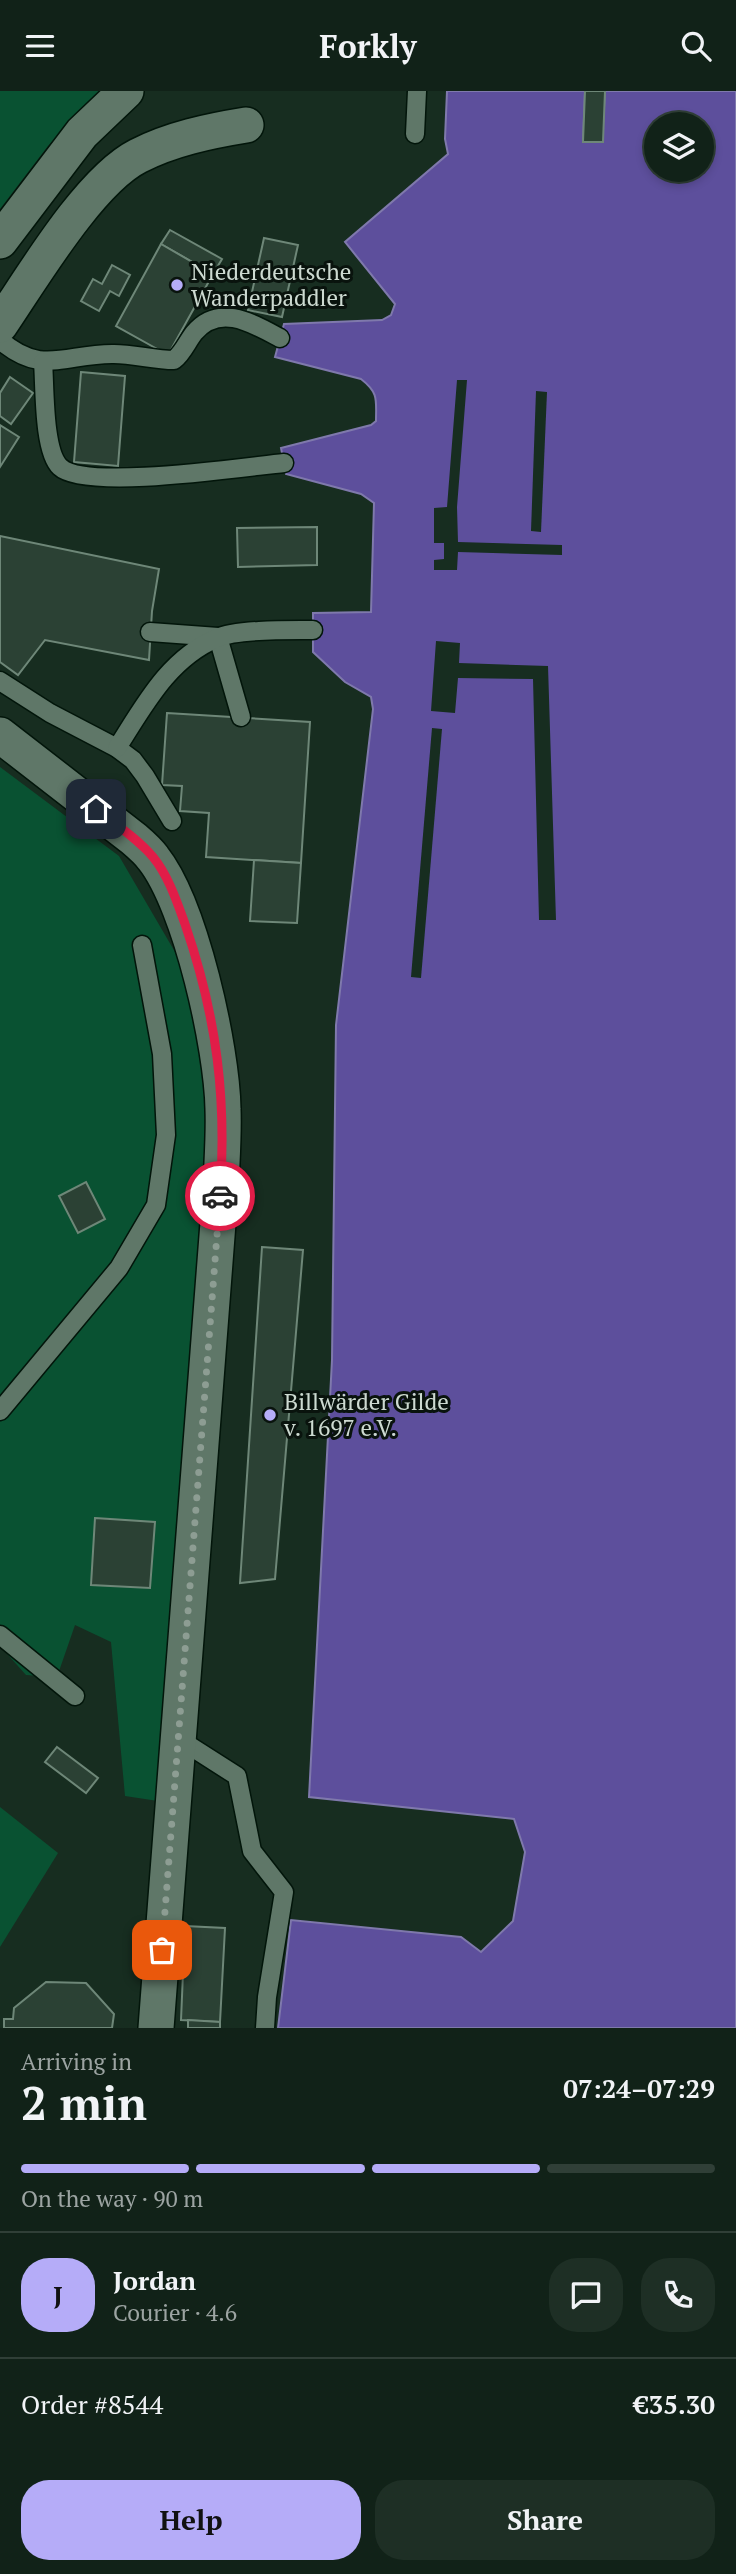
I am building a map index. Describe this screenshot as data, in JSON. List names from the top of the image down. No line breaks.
{"places":["Niederdeutsche Wanderpaddler","Billwärder Gilde v. 1697 e.V."],"page":{"header":"Forkly","heading":["2 min","Arriving in","07:24–07:29"],"panel":["Jordan","Courier · 4.6","Order #8544","€35.30"],"bar":"On the way · 90 m","round":"J","buttons":["Help","Share"]}}
